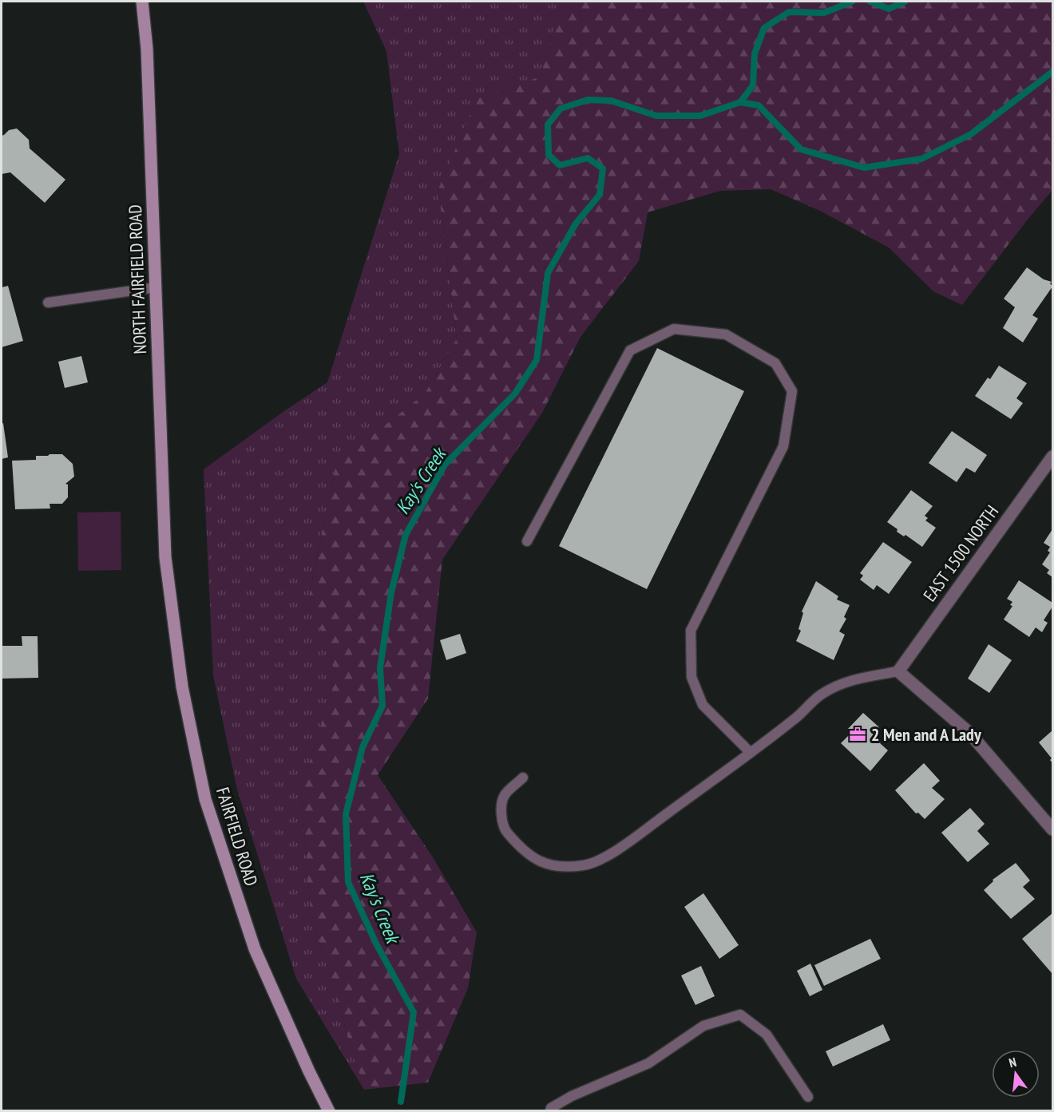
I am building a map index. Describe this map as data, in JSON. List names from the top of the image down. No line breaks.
{"streets":{"main road":["NORTH FAIRFIELD ROAD","FAIRFIELD ROAD"],"street":["EAST 1500 NORTH"]},"crossings":[["NORTH FAIRFIELD ROAD","FAIRFIELD ROAD"]],"water":["Kay's Creek"],"places":{"office":["2 Men and A Lady"]},"north":"top"}
